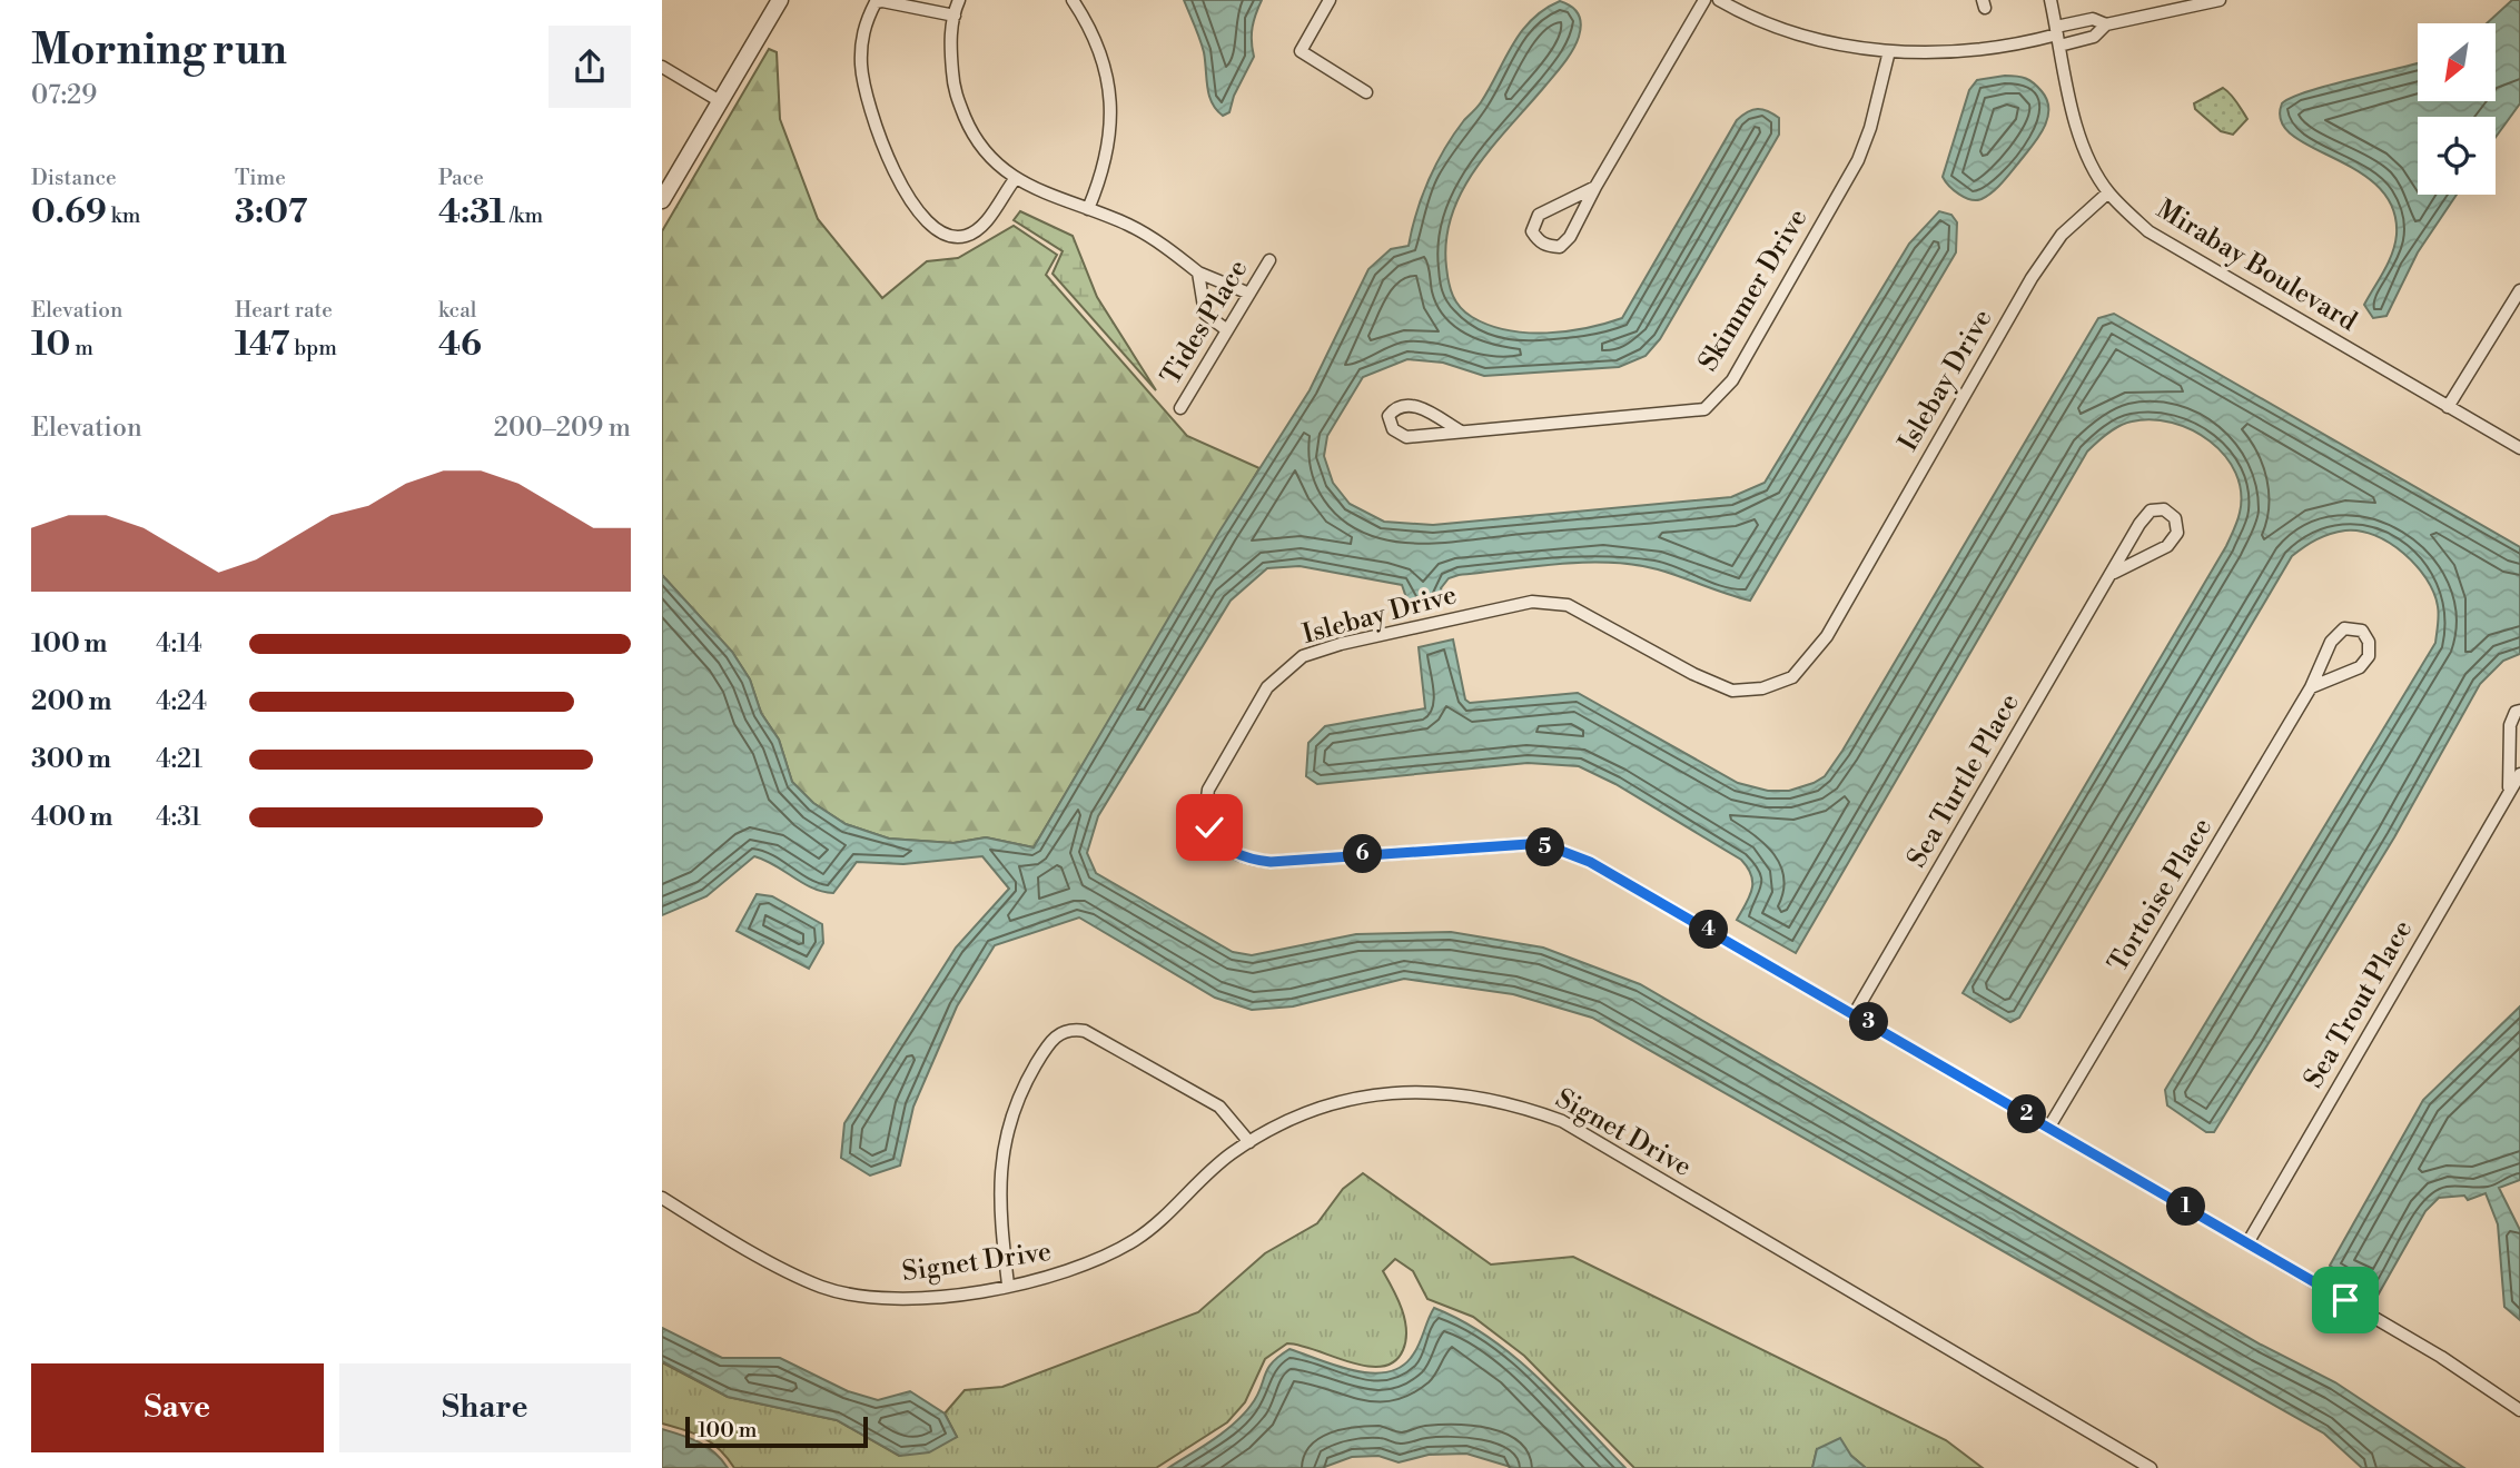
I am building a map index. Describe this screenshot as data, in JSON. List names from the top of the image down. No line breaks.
{"streets":{"street":["Mirabay Boulevard","Skimmer Drive","Tides Place","Islebay Drive","Sea Turtle Place","Tortoise Place","Sea Trout Place","Signet Drive"]},"crossings":[["Mirabay Boulevard","Islebay Drive"],["Islebay Drive","Sea Turtle Place"],["Islebay Drive","Tortoise Place"],["Islebay Drive","Sea Trout Place"]],"scale_bar":"100 m","north":"bottom left","page":{"heading":["Morning run","07:29"],"stats":[["Distance","0.69 km"],["Time","3:07"],["Pace","4:31 /km"],["Elevation","10 m"],["Heart rate","147 bpm"],["kcal","46"]],"chart":["Elevation","200–209 m"],"list":[{"name":"100 m","note":"4:14"},{"name":"200 m","note":"4:24"},{"name":"300 m","note":"4:21"},{"name":"400 m","note":"4:31"}],"pins":["5","6","4","3","2","1"],"buttons":["Save","Share"],"scale":"100 m"}}
